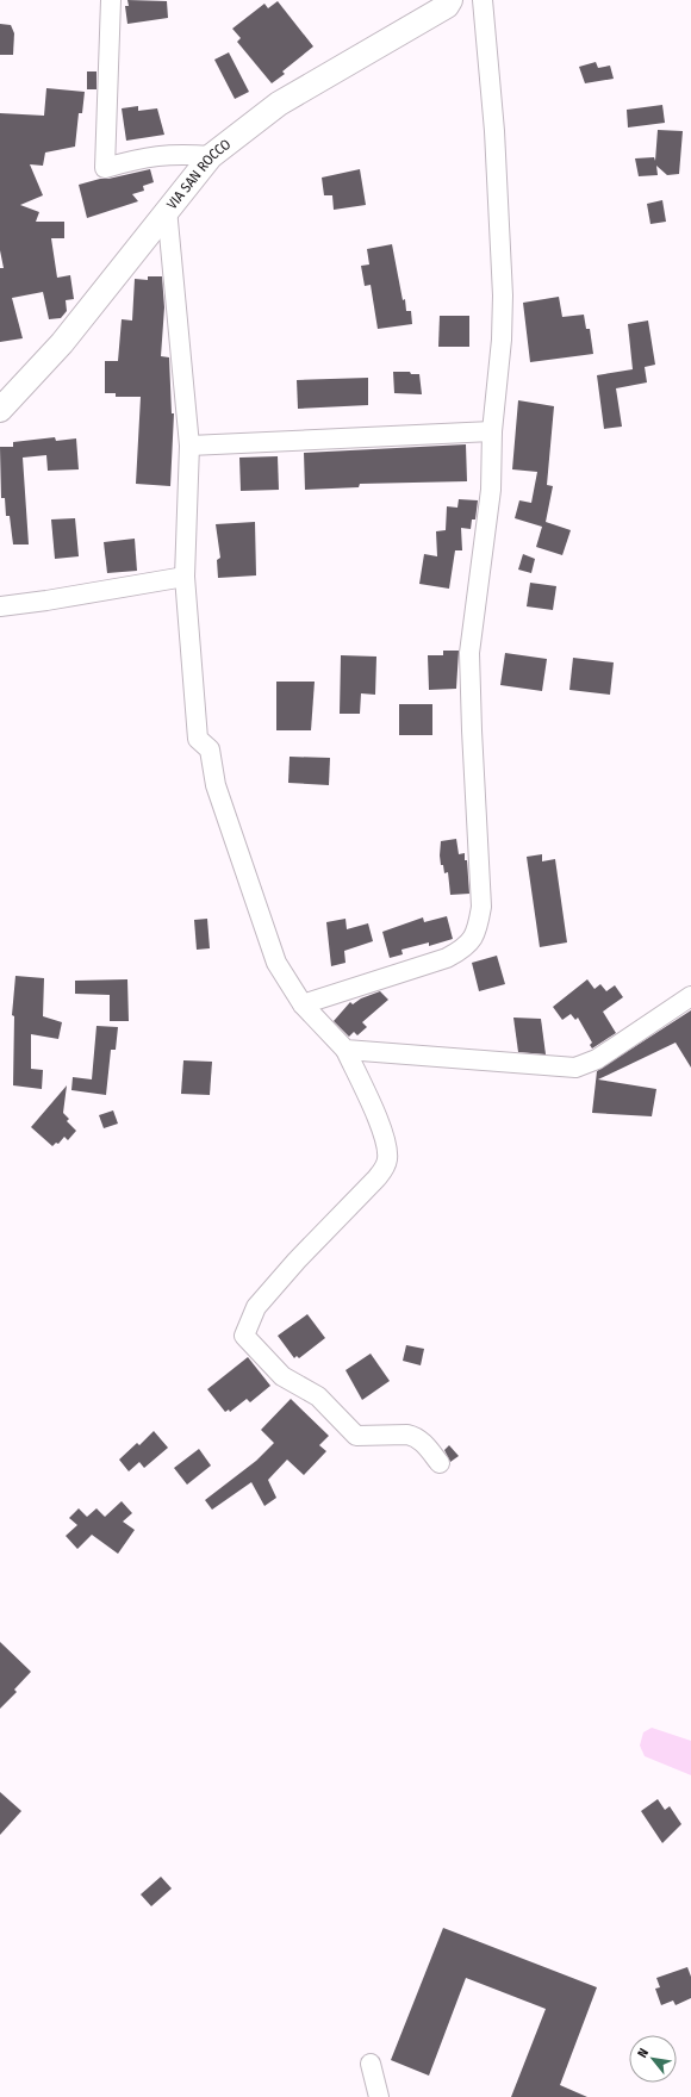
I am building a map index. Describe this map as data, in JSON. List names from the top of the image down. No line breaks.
{"streets":{"street":["VIA SAN ROCCO"]},"north":"top left"}
